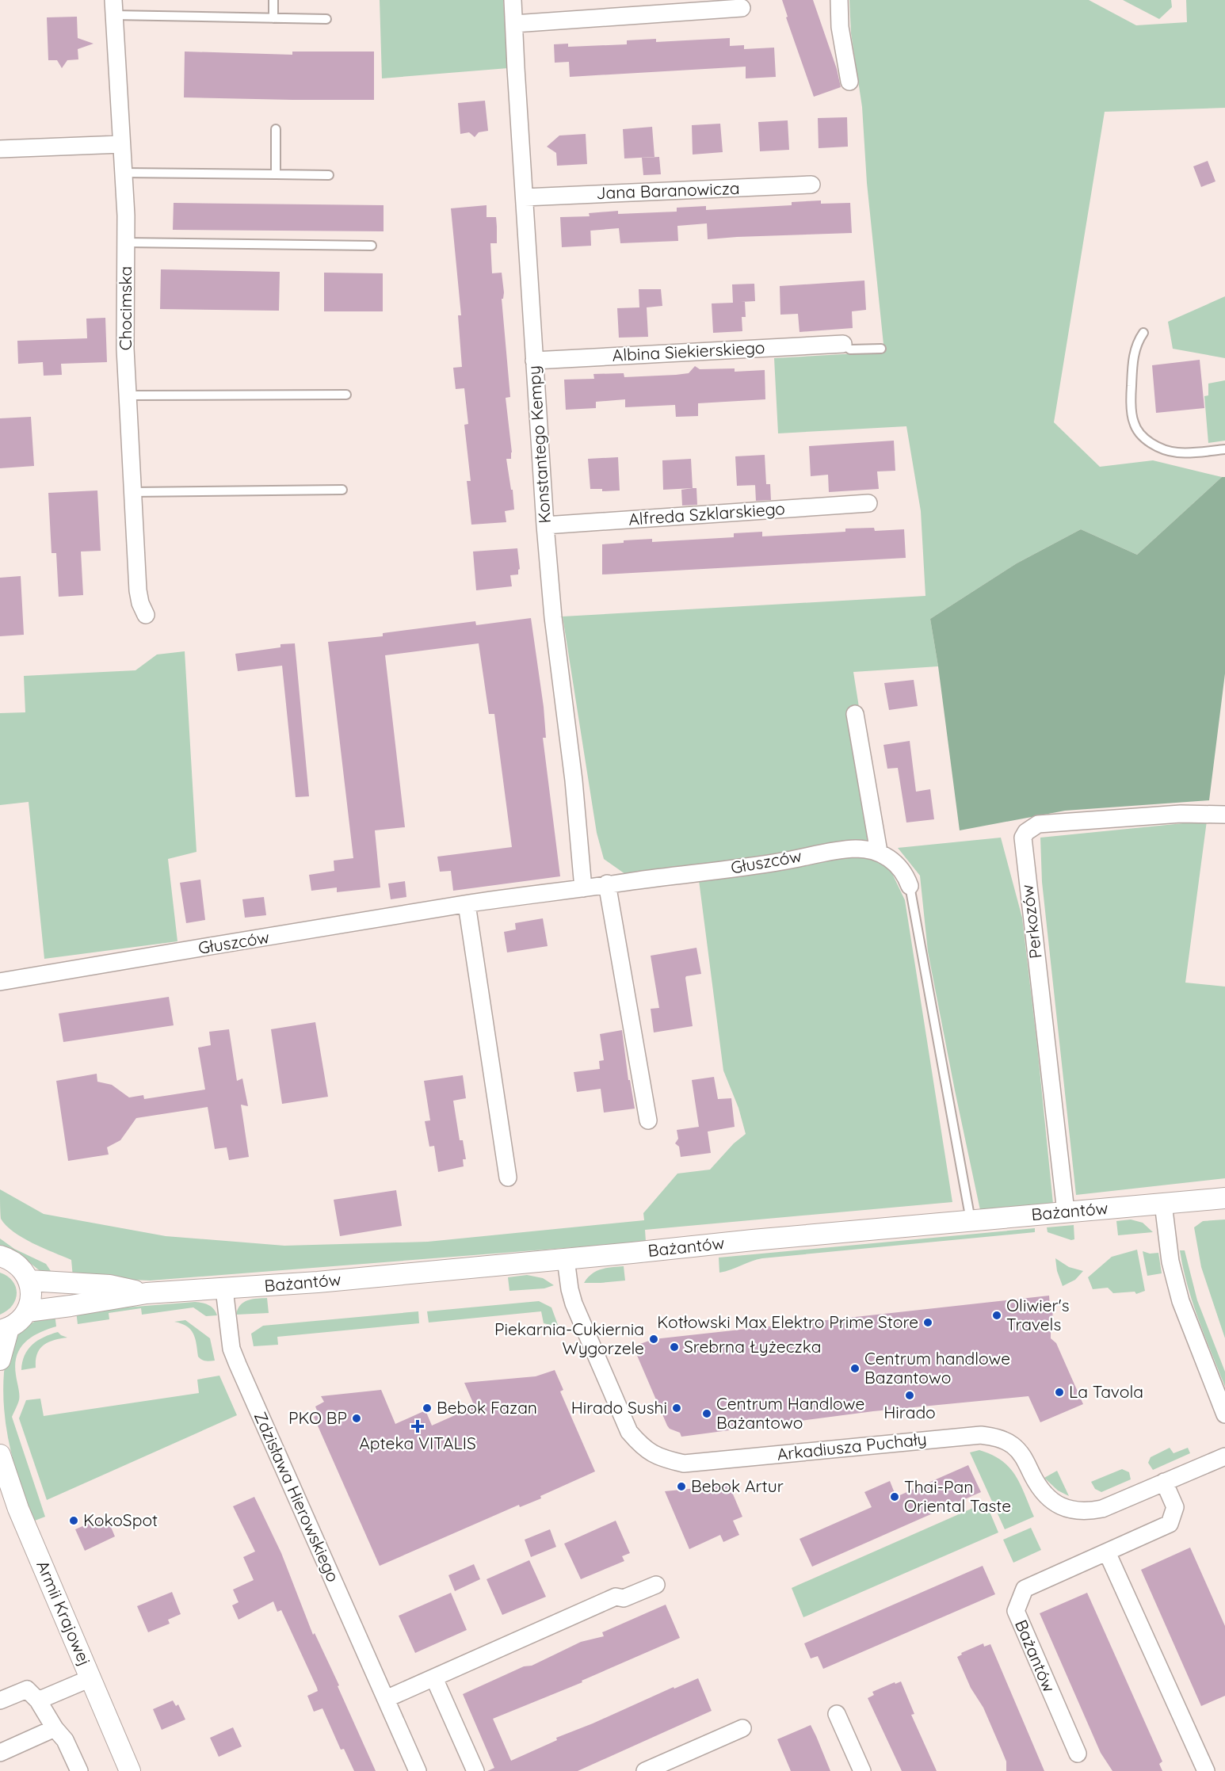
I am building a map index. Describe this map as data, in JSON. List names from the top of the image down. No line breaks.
{"streets":{"street":["Jana Baranowicza","Chocimska","Albina Siekierskiego","Konstantego Kempy","Alfreda Szklarskiego","Głuszców","Perkozów","Bażantów","Arkadiusza Puchały","Zdzisława Hierowskiego","Armii Krajowej"]},"crossings":[["Jana Baranowicza","Konstantego Kempy"],["Albina Siekierskiego","Konstantego Kempy"],["Konstantego Kempy","Alfreda Szklarskiego"],["Konstantego Kempy","Głuszców"],["Perkozów","Bażantów"],["Bażantów","Arkadiusza Puchały"],["Bażantów","Zdzisława Hierowskiego"]],"places":{"other":["Oliwier's Travels","Kotłowski Max Elektro Prime Store","Piekarnia-Cukiernia Wygorzele","Srebrna Łyżeczka","Centrum handlowe Bazantowo","La Tavola","Hirado","Bebok Fazan","Hirado Sushi","Centrum Handlowe Bażantowo","PKO BP","Bebok Artur","Thai-Pan Oriental Taste","KokoSpot"],"health":["Apteka VITALIS"]}}
